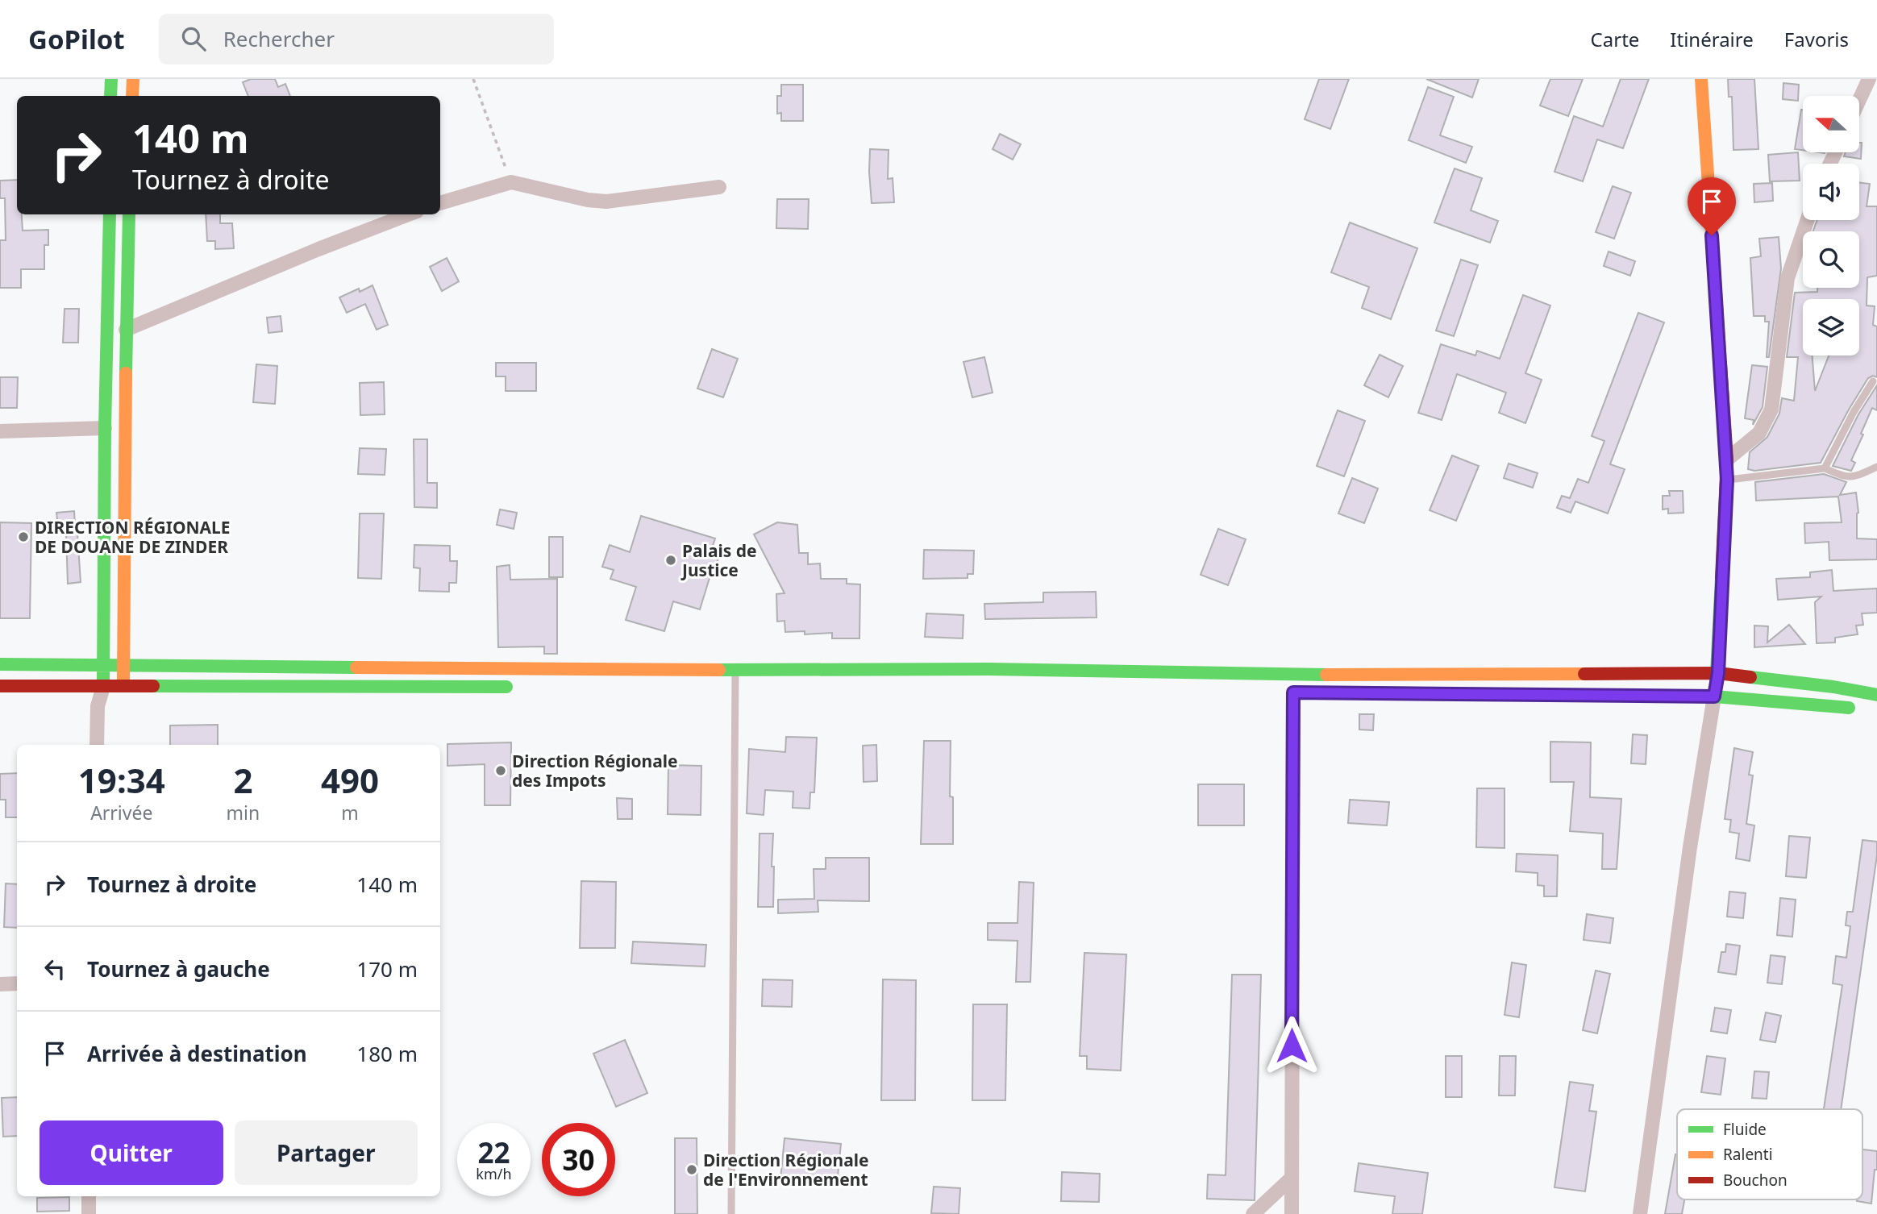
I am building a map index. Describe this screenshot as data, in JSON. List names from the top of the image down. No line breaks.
{"places":["DIRECTION RÉGIONALE DE DOUANE DE ZINDER","Palais de Justice","Direction Régionale des Impots","Direction Régionale de l'Environnement"],"legend":["Fluide","Ralenti","Bouchon"],"north":"left","page":{"header":"GoPilot","search":"Rechercher","nav":["Carte","Itinéraire","Favoris"],"turn":["140 m","Tournez à droite"],"eta":["19:34","Arrivée","2","min","490","m"],"list":[{"name":"Tournez à droite","value":"140 m"},{"name":"Tournez à gauche","value":"170 m"},{"name":"Arrivée à destination","value":"180 m"}],"buttons":["Quitter","Partager"],"speed":"22 km/h","limit":"30"}}
